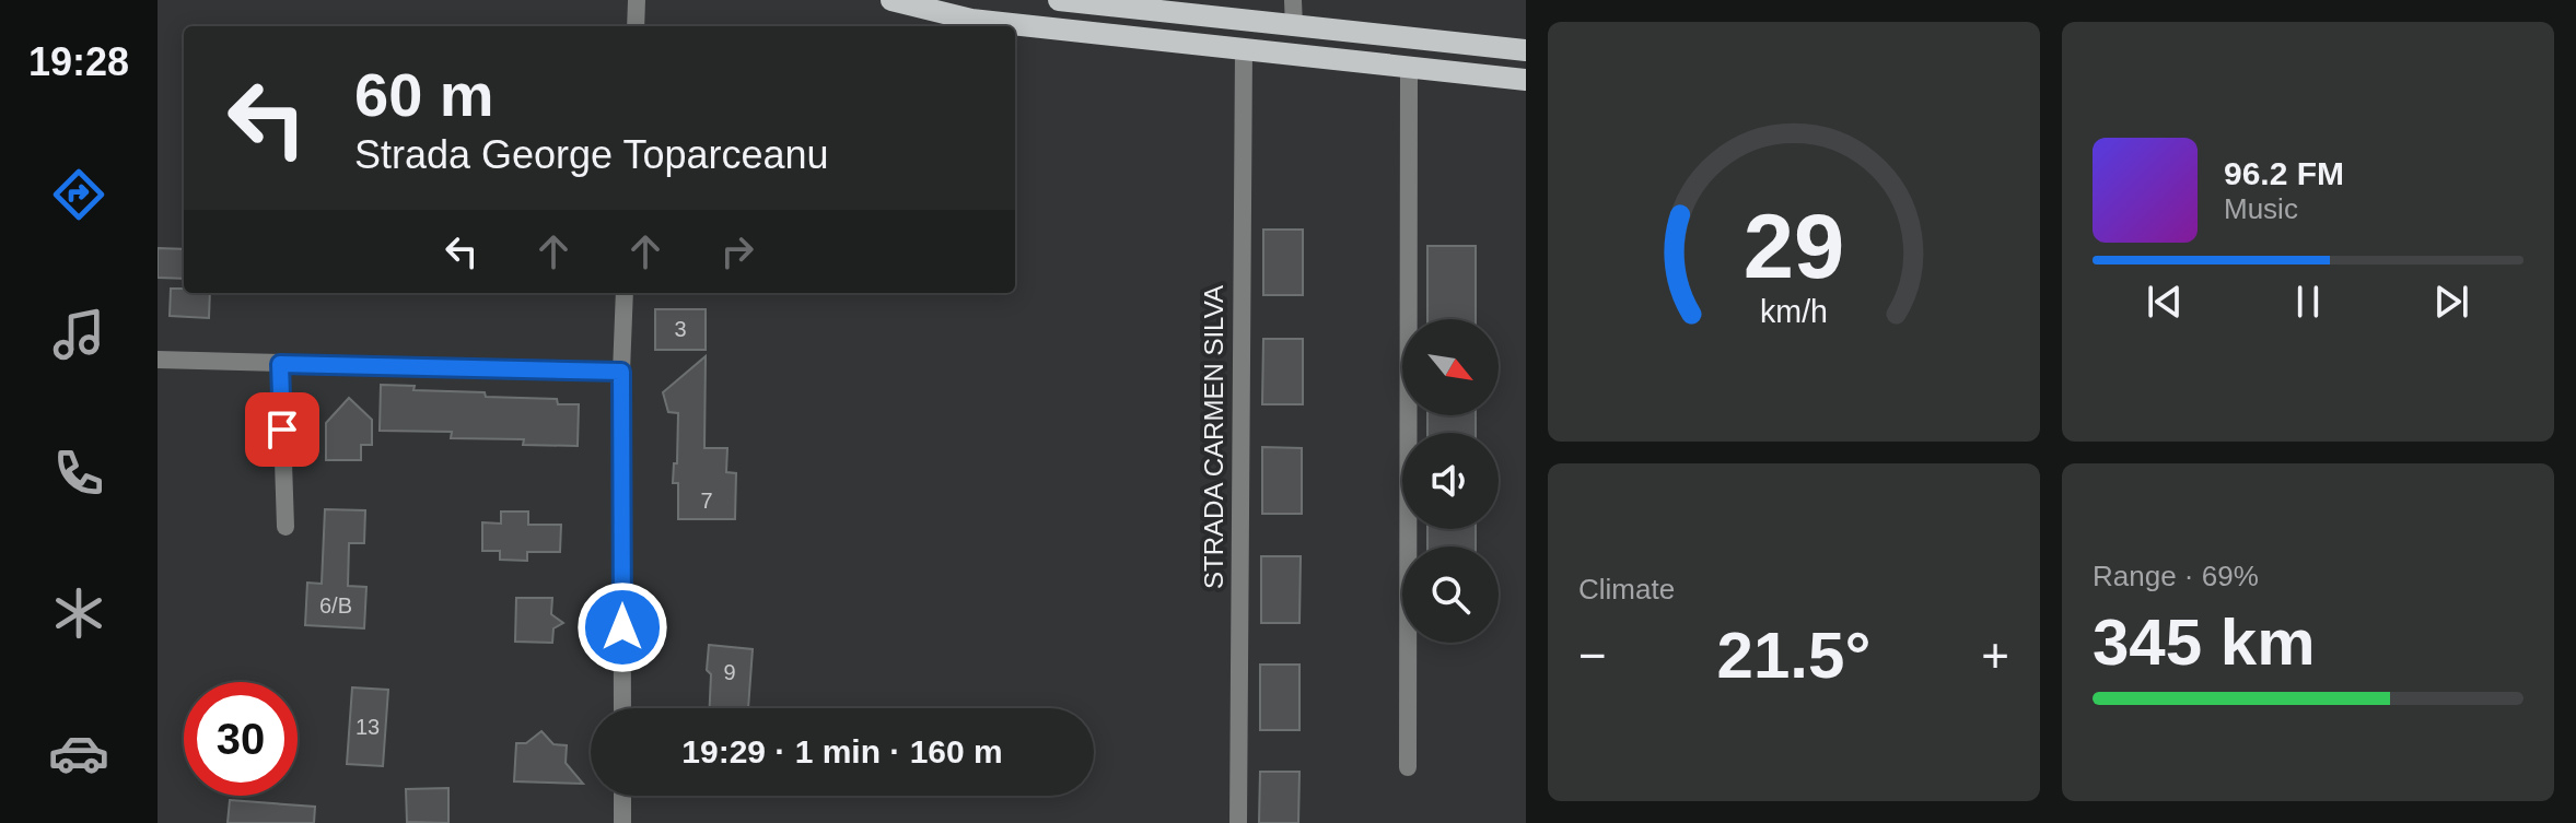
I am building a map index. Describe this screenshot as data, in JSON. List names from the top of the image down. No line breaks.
{"streets":{"street":["STRADA CARMEN SILVA"]},"house_numbers":["3","7","6/B","9","13"],"north":"bottom right","page":{"tabs":"19:28","turn":["60 m","Strada George Toparceanu"],"song":["96.2 FM","Music"],"tile":["Climate",["Range · 69%","345 km"]],"heat":["−","21.5°","+"],"limit":"30","trip":"19:29 · 1 min · 160 m","gauge":["29","km/h"]}}
